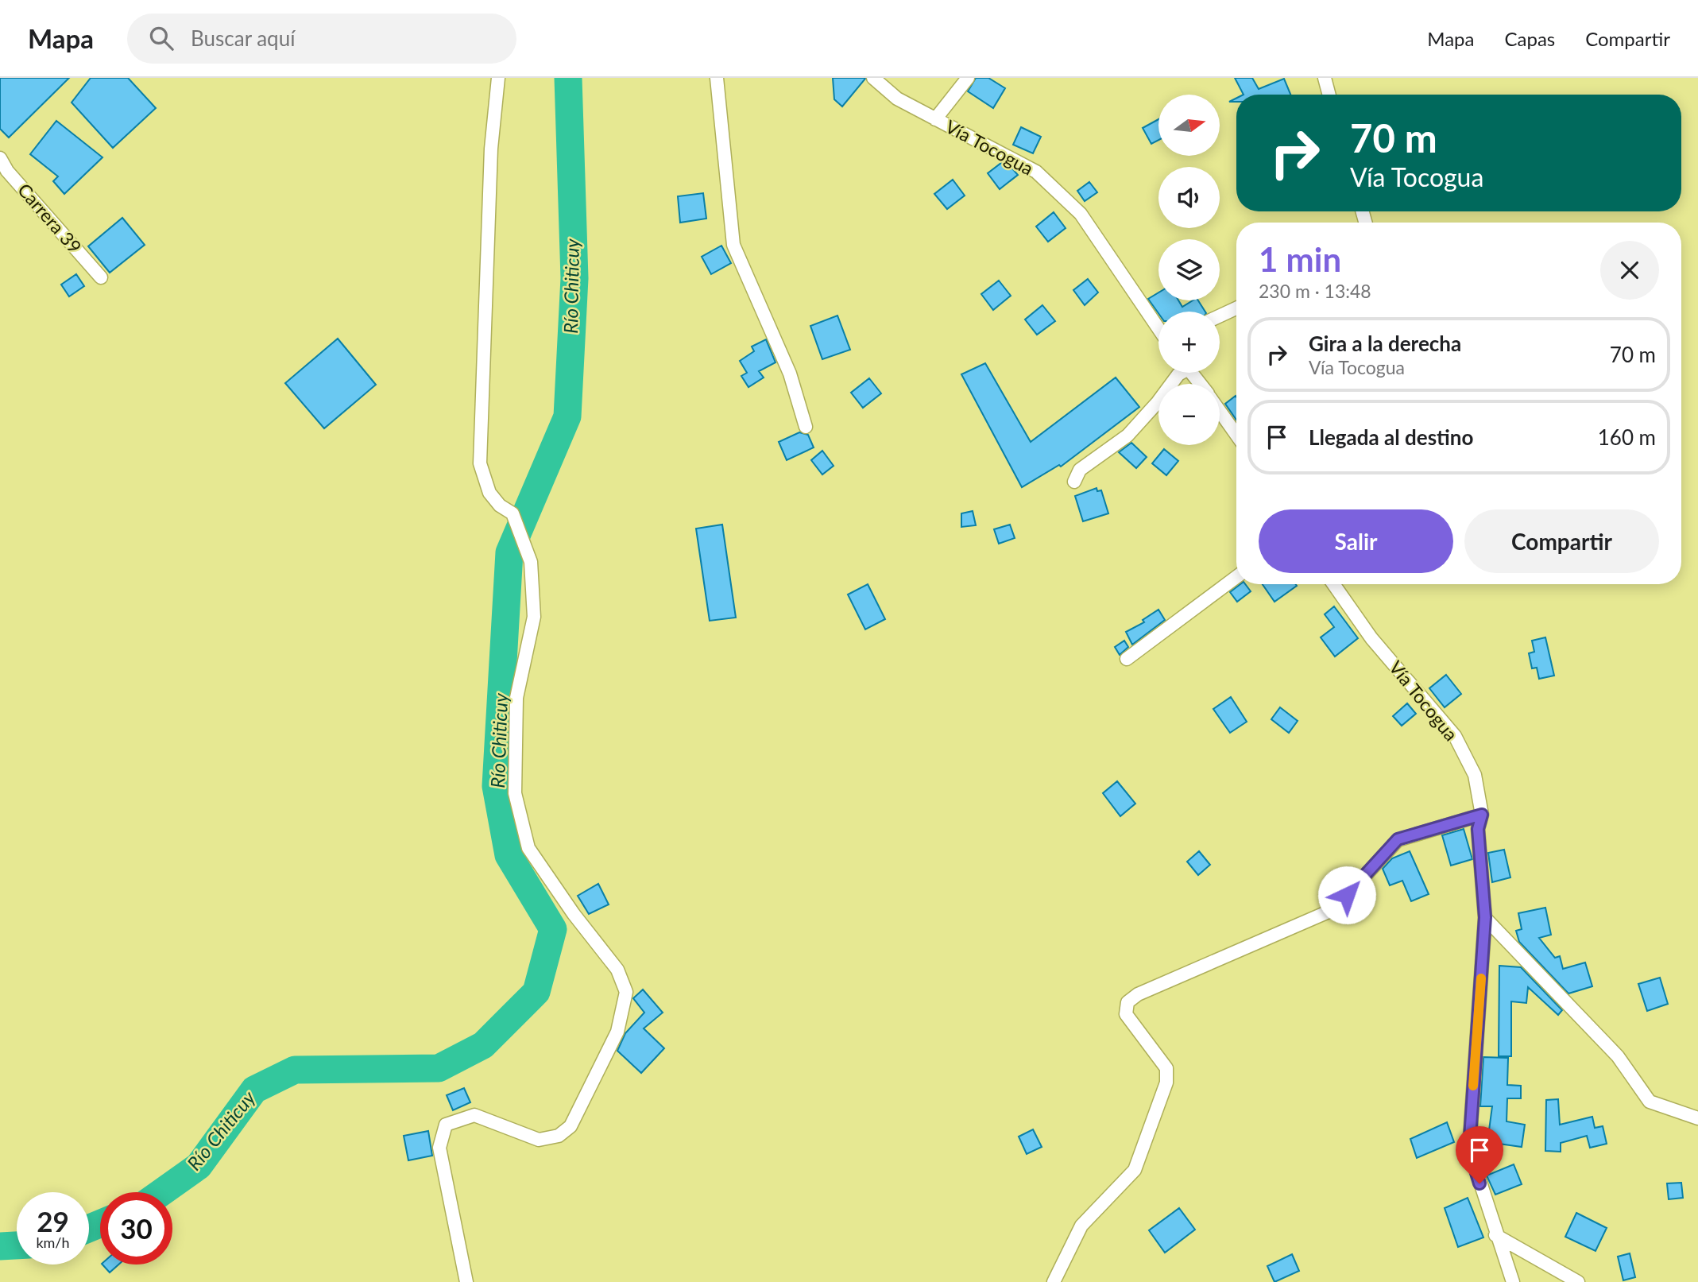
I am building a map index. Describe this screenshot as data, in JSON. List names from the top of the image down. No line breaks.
{"streets":{"street":["Vía Tocogua","Carrera 39"]},"water":["Río Chiticuy"],"north":"right","page":{"header":"Mapa","search":"Buscar aquí","nav":["Mapa","Capas","Compartir"],"map_buttons":["+","−"],"turn":["70 m","Vía Tocogua"],"heading":["1 min","230 m · 13:48"],"list":[{"name":"Gira a la derecha","note":"Vía Tocogua","value":"70 m"},{"name":"Llegada al destino","value":"160 m"}],"buttons":["Salir","Compartir"],"speed":"29 km/h","limit":"30"}}
